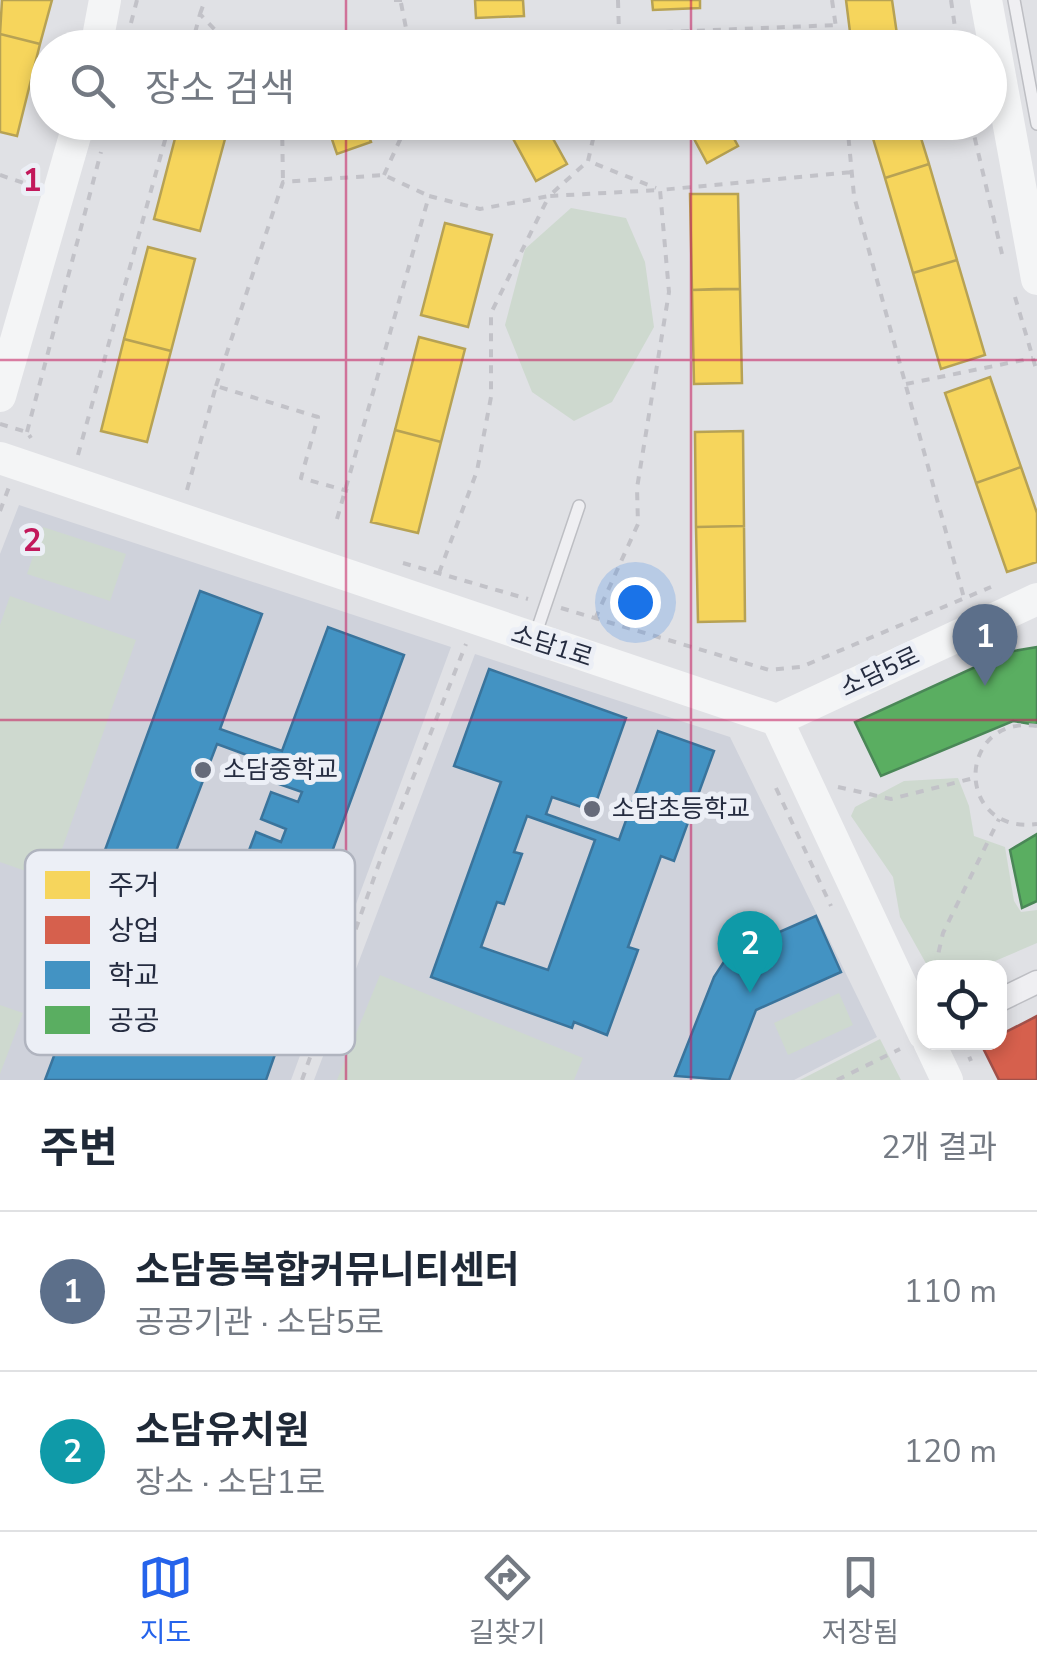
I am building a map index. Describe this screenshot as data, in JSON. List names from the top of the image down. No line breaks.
{"streets":{"street":["소담1로","소담5로"]},"crossings":[["소담1로","소담5로"]],"places":["소담중학교","소담초등학교"],"legend":["주거","상업","학교","공공"],"page":{"search":"장소 검색","pins":["1","2"],"heading":["주변","2개 결과"],"list":[{"mark":"1","name":"소담동복합커뮤니티센터","note":"공공기관 · 소담5로","value":"110 m"},{"mark":"2","name":"소담유치원","note":"장소 · 소담1로","value":"120 m"}],"nav":["지도","길찾기","저장됨"]},"grid":{"rows":["1","2"]}}
